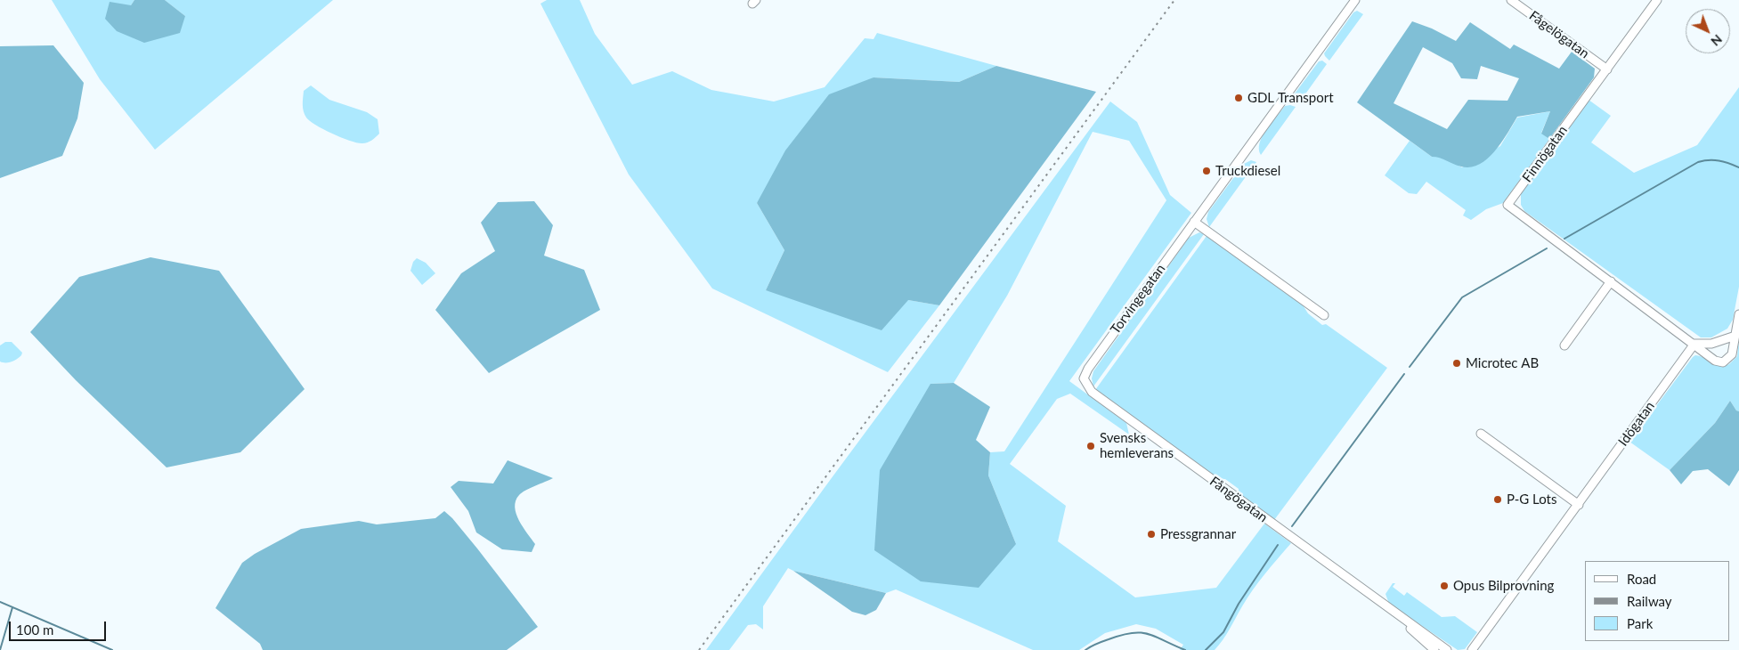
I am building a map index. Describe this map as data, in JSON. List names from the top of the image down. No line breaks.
{"streets":{"street":["Fågelögatan","Finnögatan","Torvingegatan","Idögatan","Fångögatan"]},"crossings":[["Fågelögatan","Finnögatan"],["Finnögatan","Idögatan"],["Torvingegatan","Fångögatan"]],"places":["GDL Transport","Truckdiesel","Microtec AB","Svensks hemleverans","P-G Lots","Pressgrannar","Opus Bilprovning"],"legend":["Road","Railway","Park"],"scale_bar":"100 m","north":"bottom right"}
